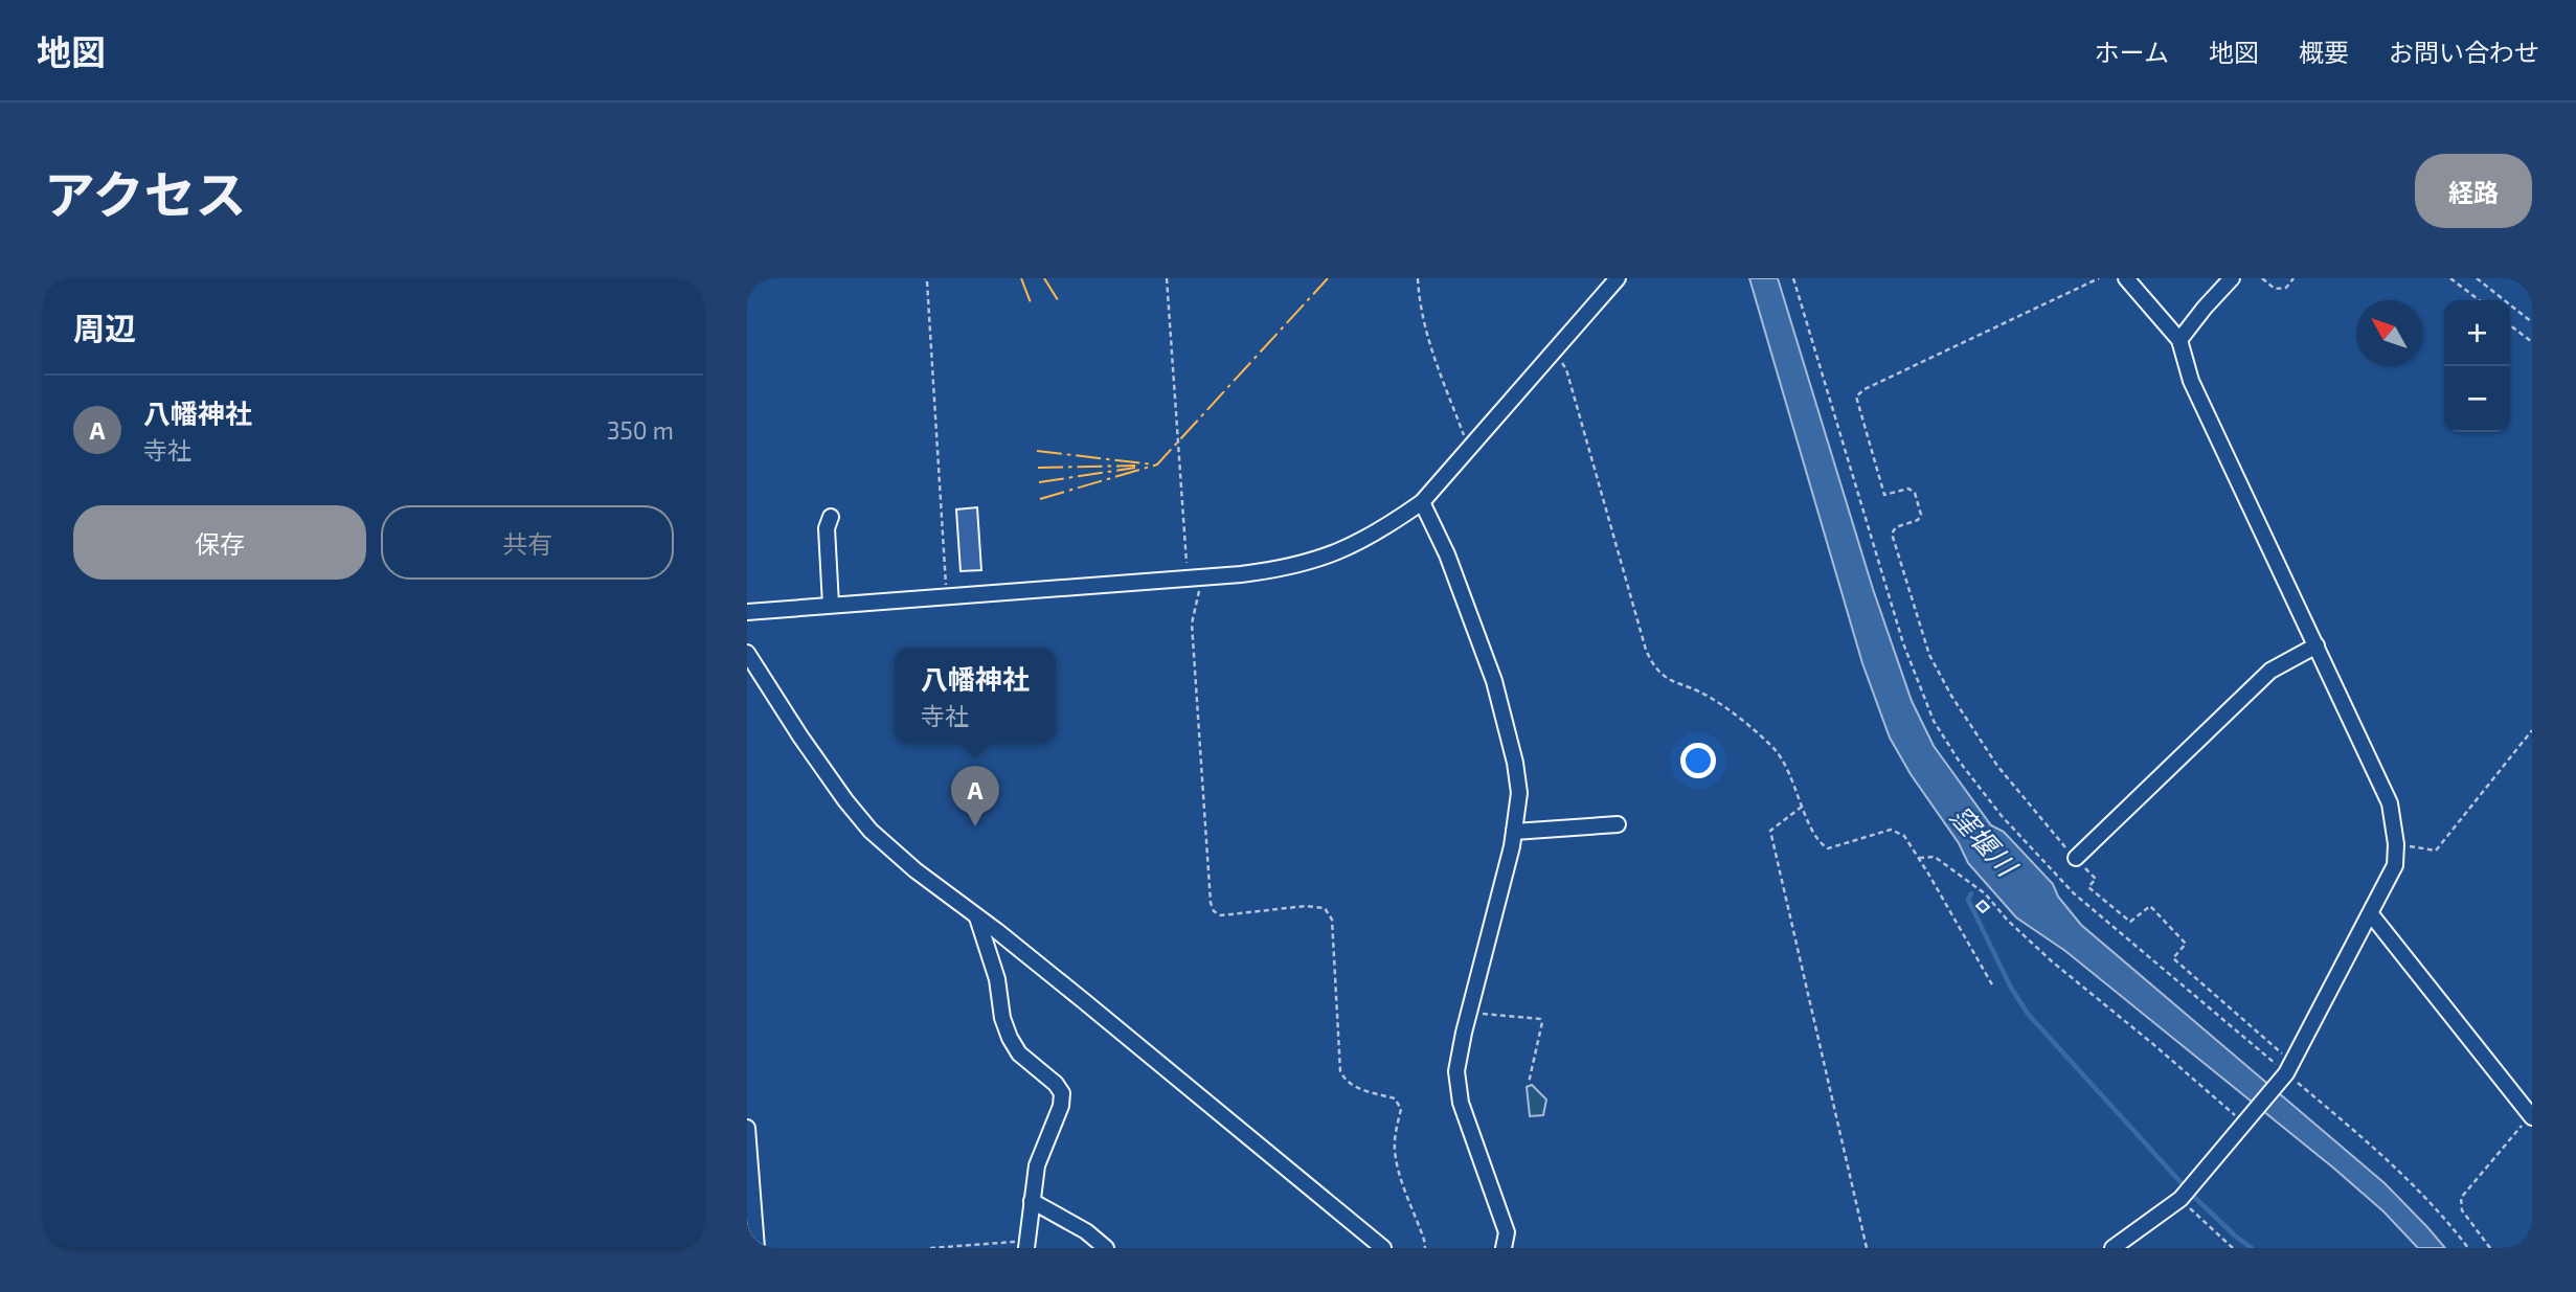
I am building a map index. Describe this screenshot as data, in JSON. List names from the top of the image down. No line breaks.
{"water":["窪堰川"],"north":"top left","page":{"header":"地図","nav":["ホーム","地図","概要","お問い合わせ"],"title":"アクセス","buttons":["経路",["保存","共有"]],"heading":"周辺","map_buttons":["+","−"],"list":[{"mark":"A","name":"八幡神社","note":"寺社","value":"350 m"}],"popup":["八幡神社","寺社"],"pins":"A"}}
